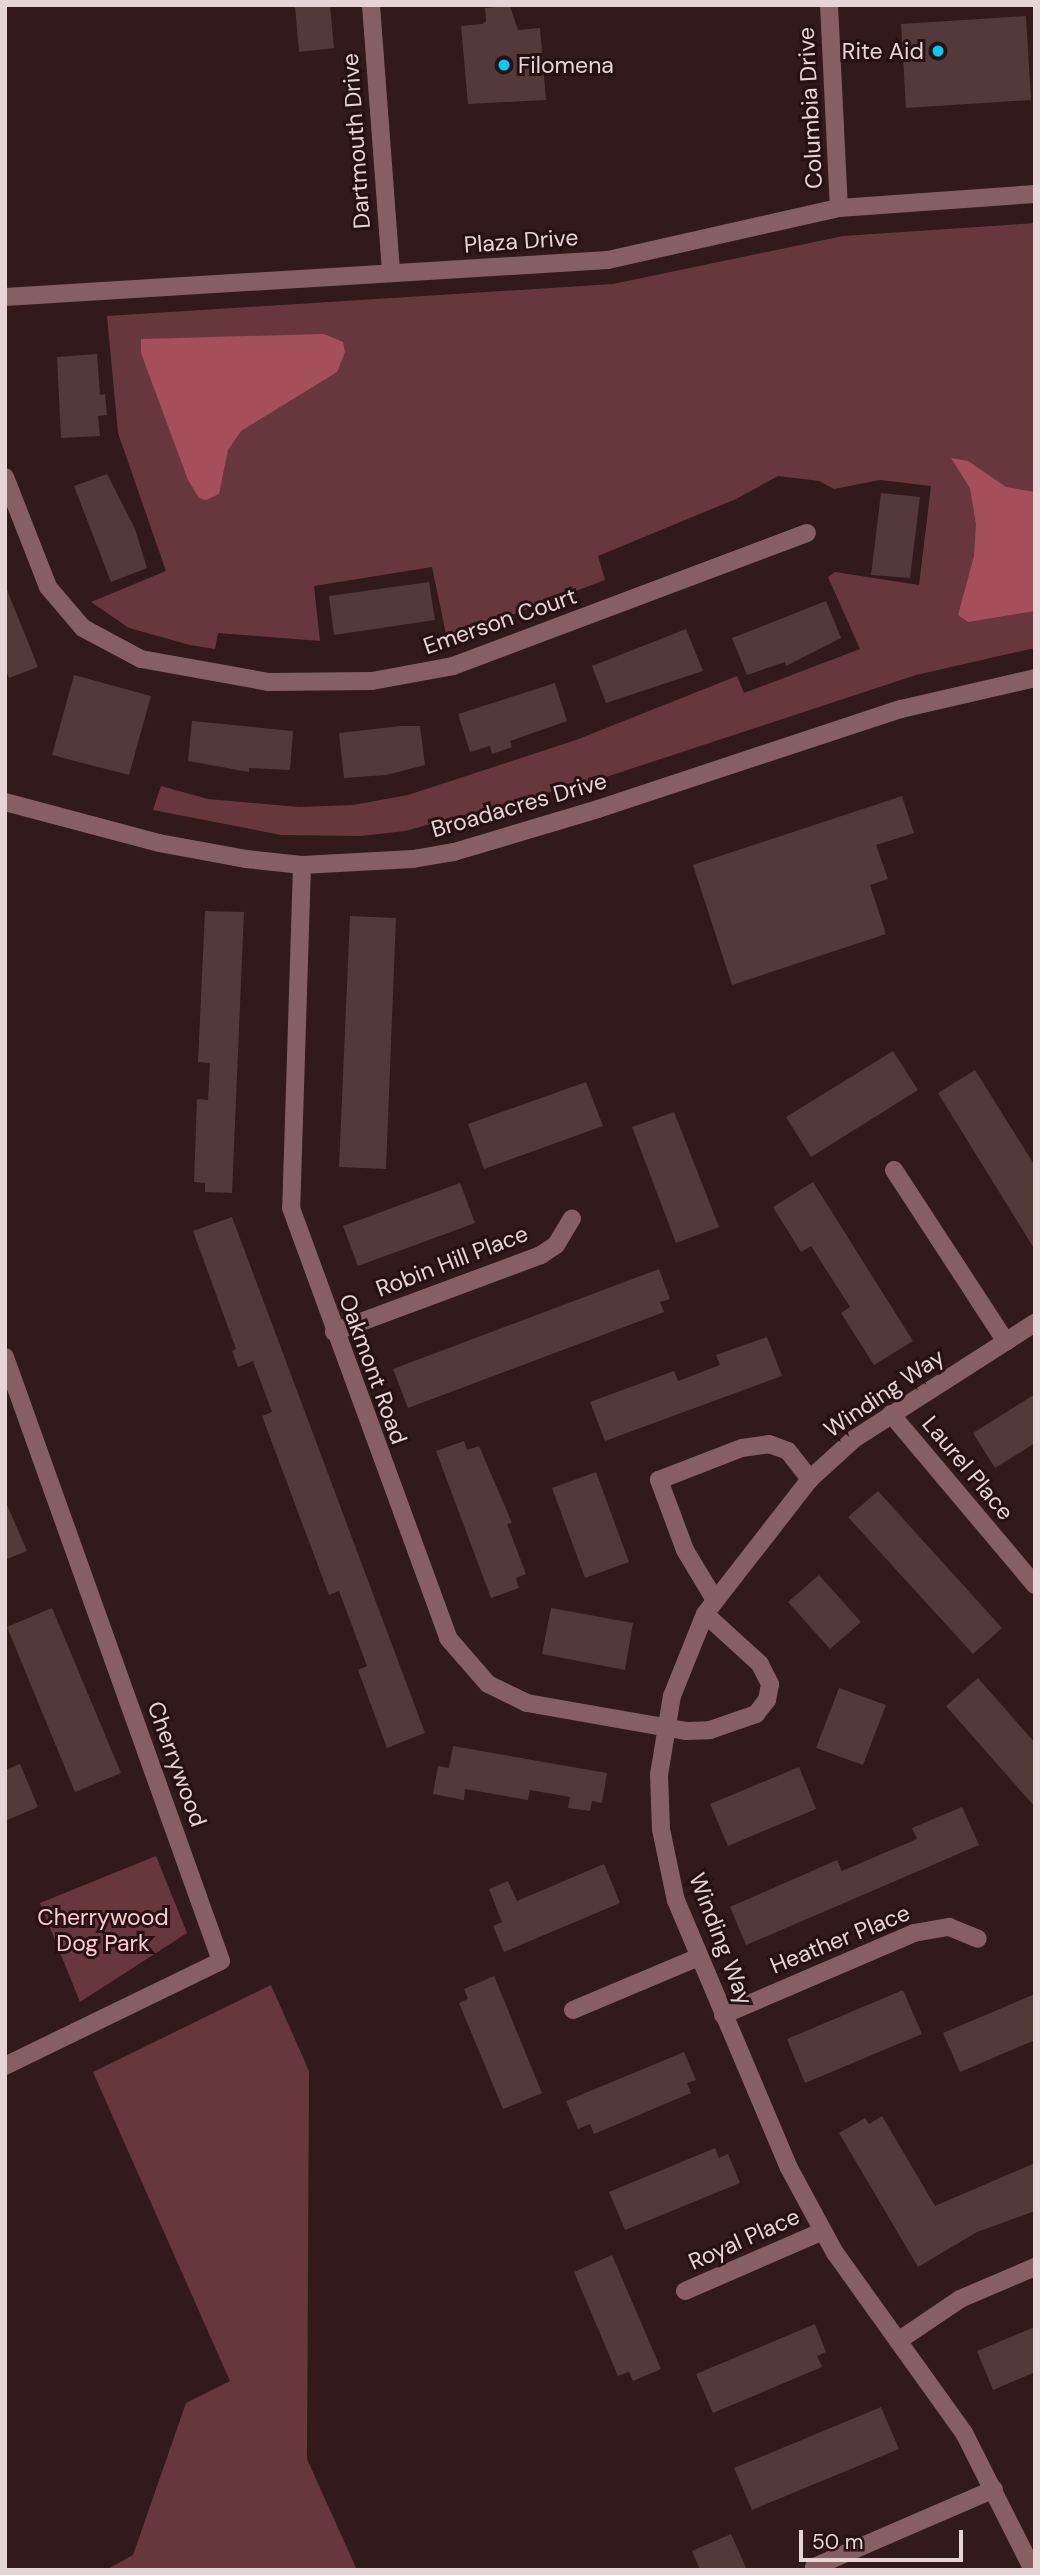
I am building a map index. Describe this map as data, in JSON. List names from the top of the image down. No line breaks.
{"streets":{"street":["Columbia Drive","Dartmouth Drive","Plaza Drive","Emerson Court","Broadacres Drive","Robin Hill Place","Oakmont Road","Winding Way","Laurel Place","Cherrywood","Heather Place","Royal Place"]},"crossings":[["Columbia Drive","Plaza Drive"],["Dartmouth Drive","Plaza Drive"],["Broadacres Drive","Oakmont Road"],["Robin Hill Place","Oakmont Road"],["Oakmont Road","Winding Way"],["Winding Way","Laurel Place"],["Winding Way","Heather Place"],["Winding Way","Royal Place"]],"parks":["Cherrywood Dog Park"],"places":["Rite Aid","Filomena"],"scale_bar":"50 m"}
